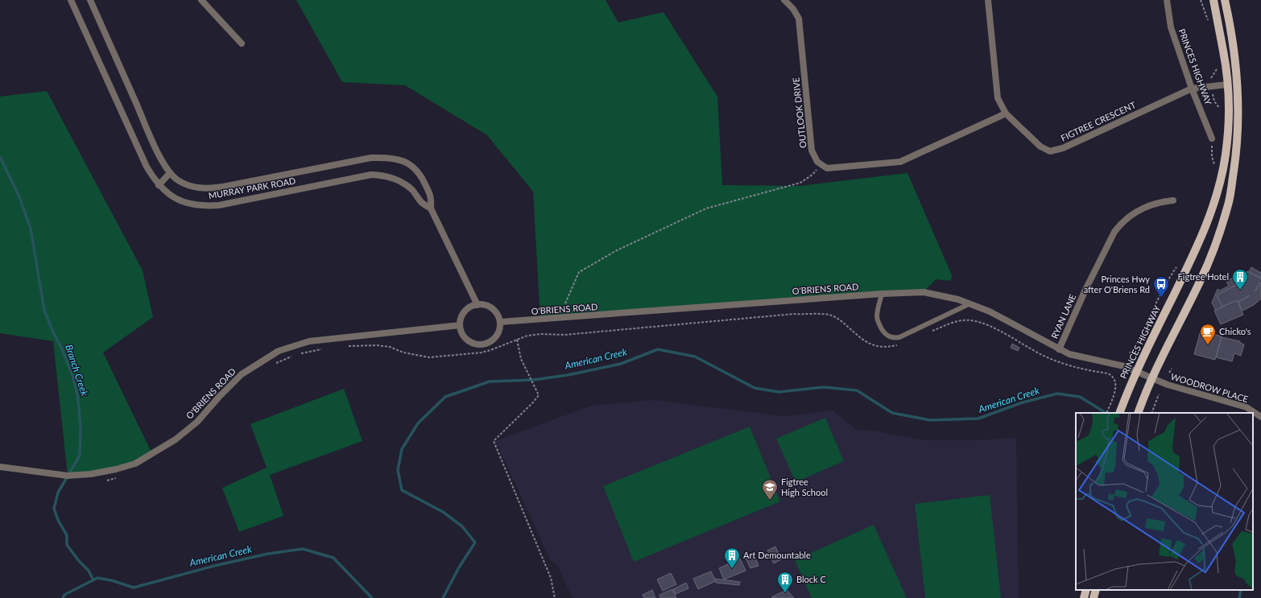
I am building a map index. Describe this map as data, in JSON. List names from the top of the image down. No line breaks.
{"streets":{"main road":["PRINCES HIGHWAY"],"street":["OUTLOOK DRIVE","FIGTREE CRESCENT","MURRAY PARK ROAD","O'BRIENS ROAD","RYAN LANE","WOODROW PLACE"]},"crossings":[["PRINCES HIGHWAY","FIGTREE CRESCENT"],["PRINCES HIGHWAY","O'BRIENS ROAD"],["PRINCES HIGHWAY","WOODROW PLACE"],["MURRAY PARK ROAD","O'BRIENS ROAD"],["O'BRIENS ROAD","RYAN LANE"],["O'BRIENS ROAD","WOODROW PLACE"]],"water":["American Creek","Branch Creek"],"places":{"building":["Figtree Hotel","Art Demountable","Block C"],"bus stop":["Princes Hwy after O'Briens Rd"],"cafe":["Chicko's"],"school or university":["Figtree High School"]}}
